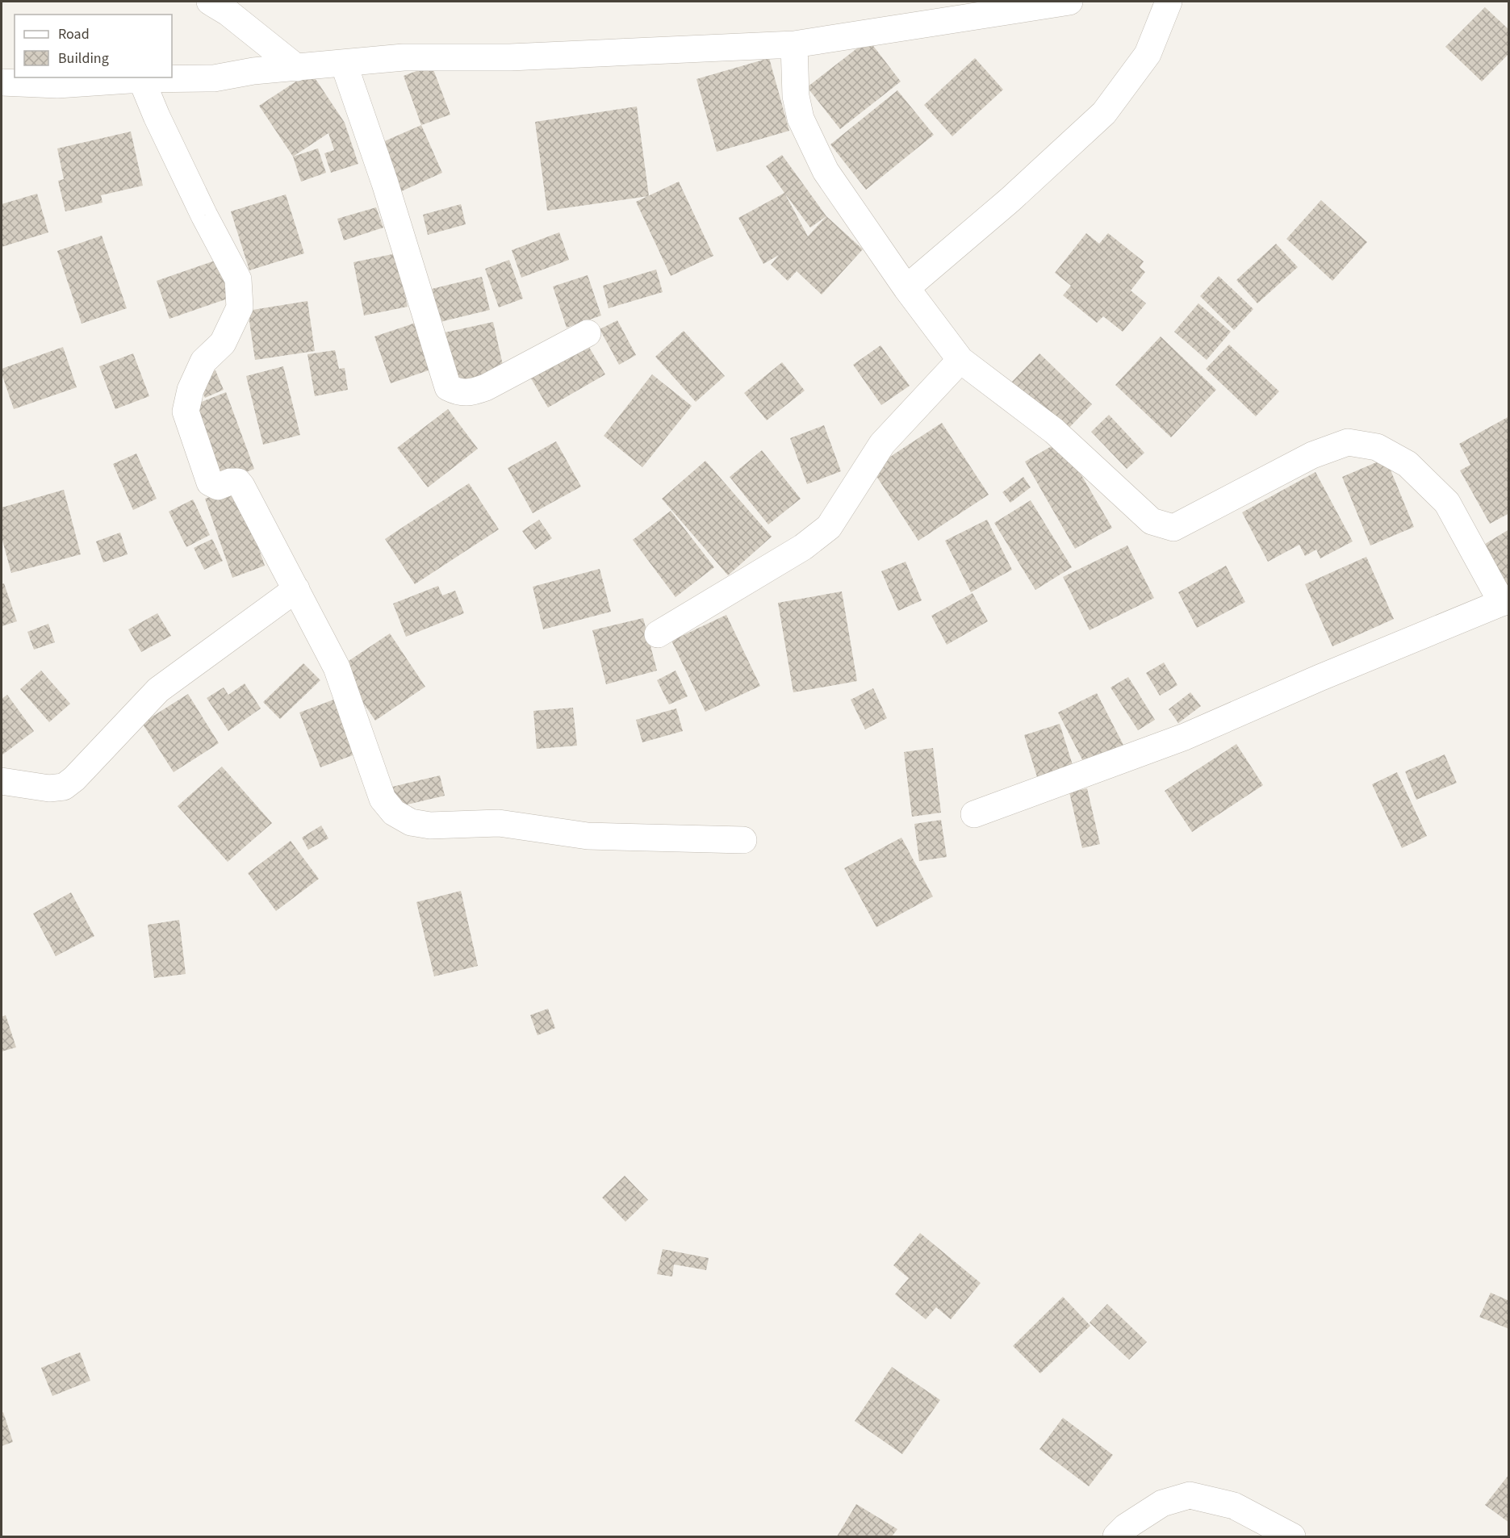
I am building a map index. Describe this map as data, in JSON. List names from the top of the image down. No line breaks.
{"legend":["Road","Building"]}
